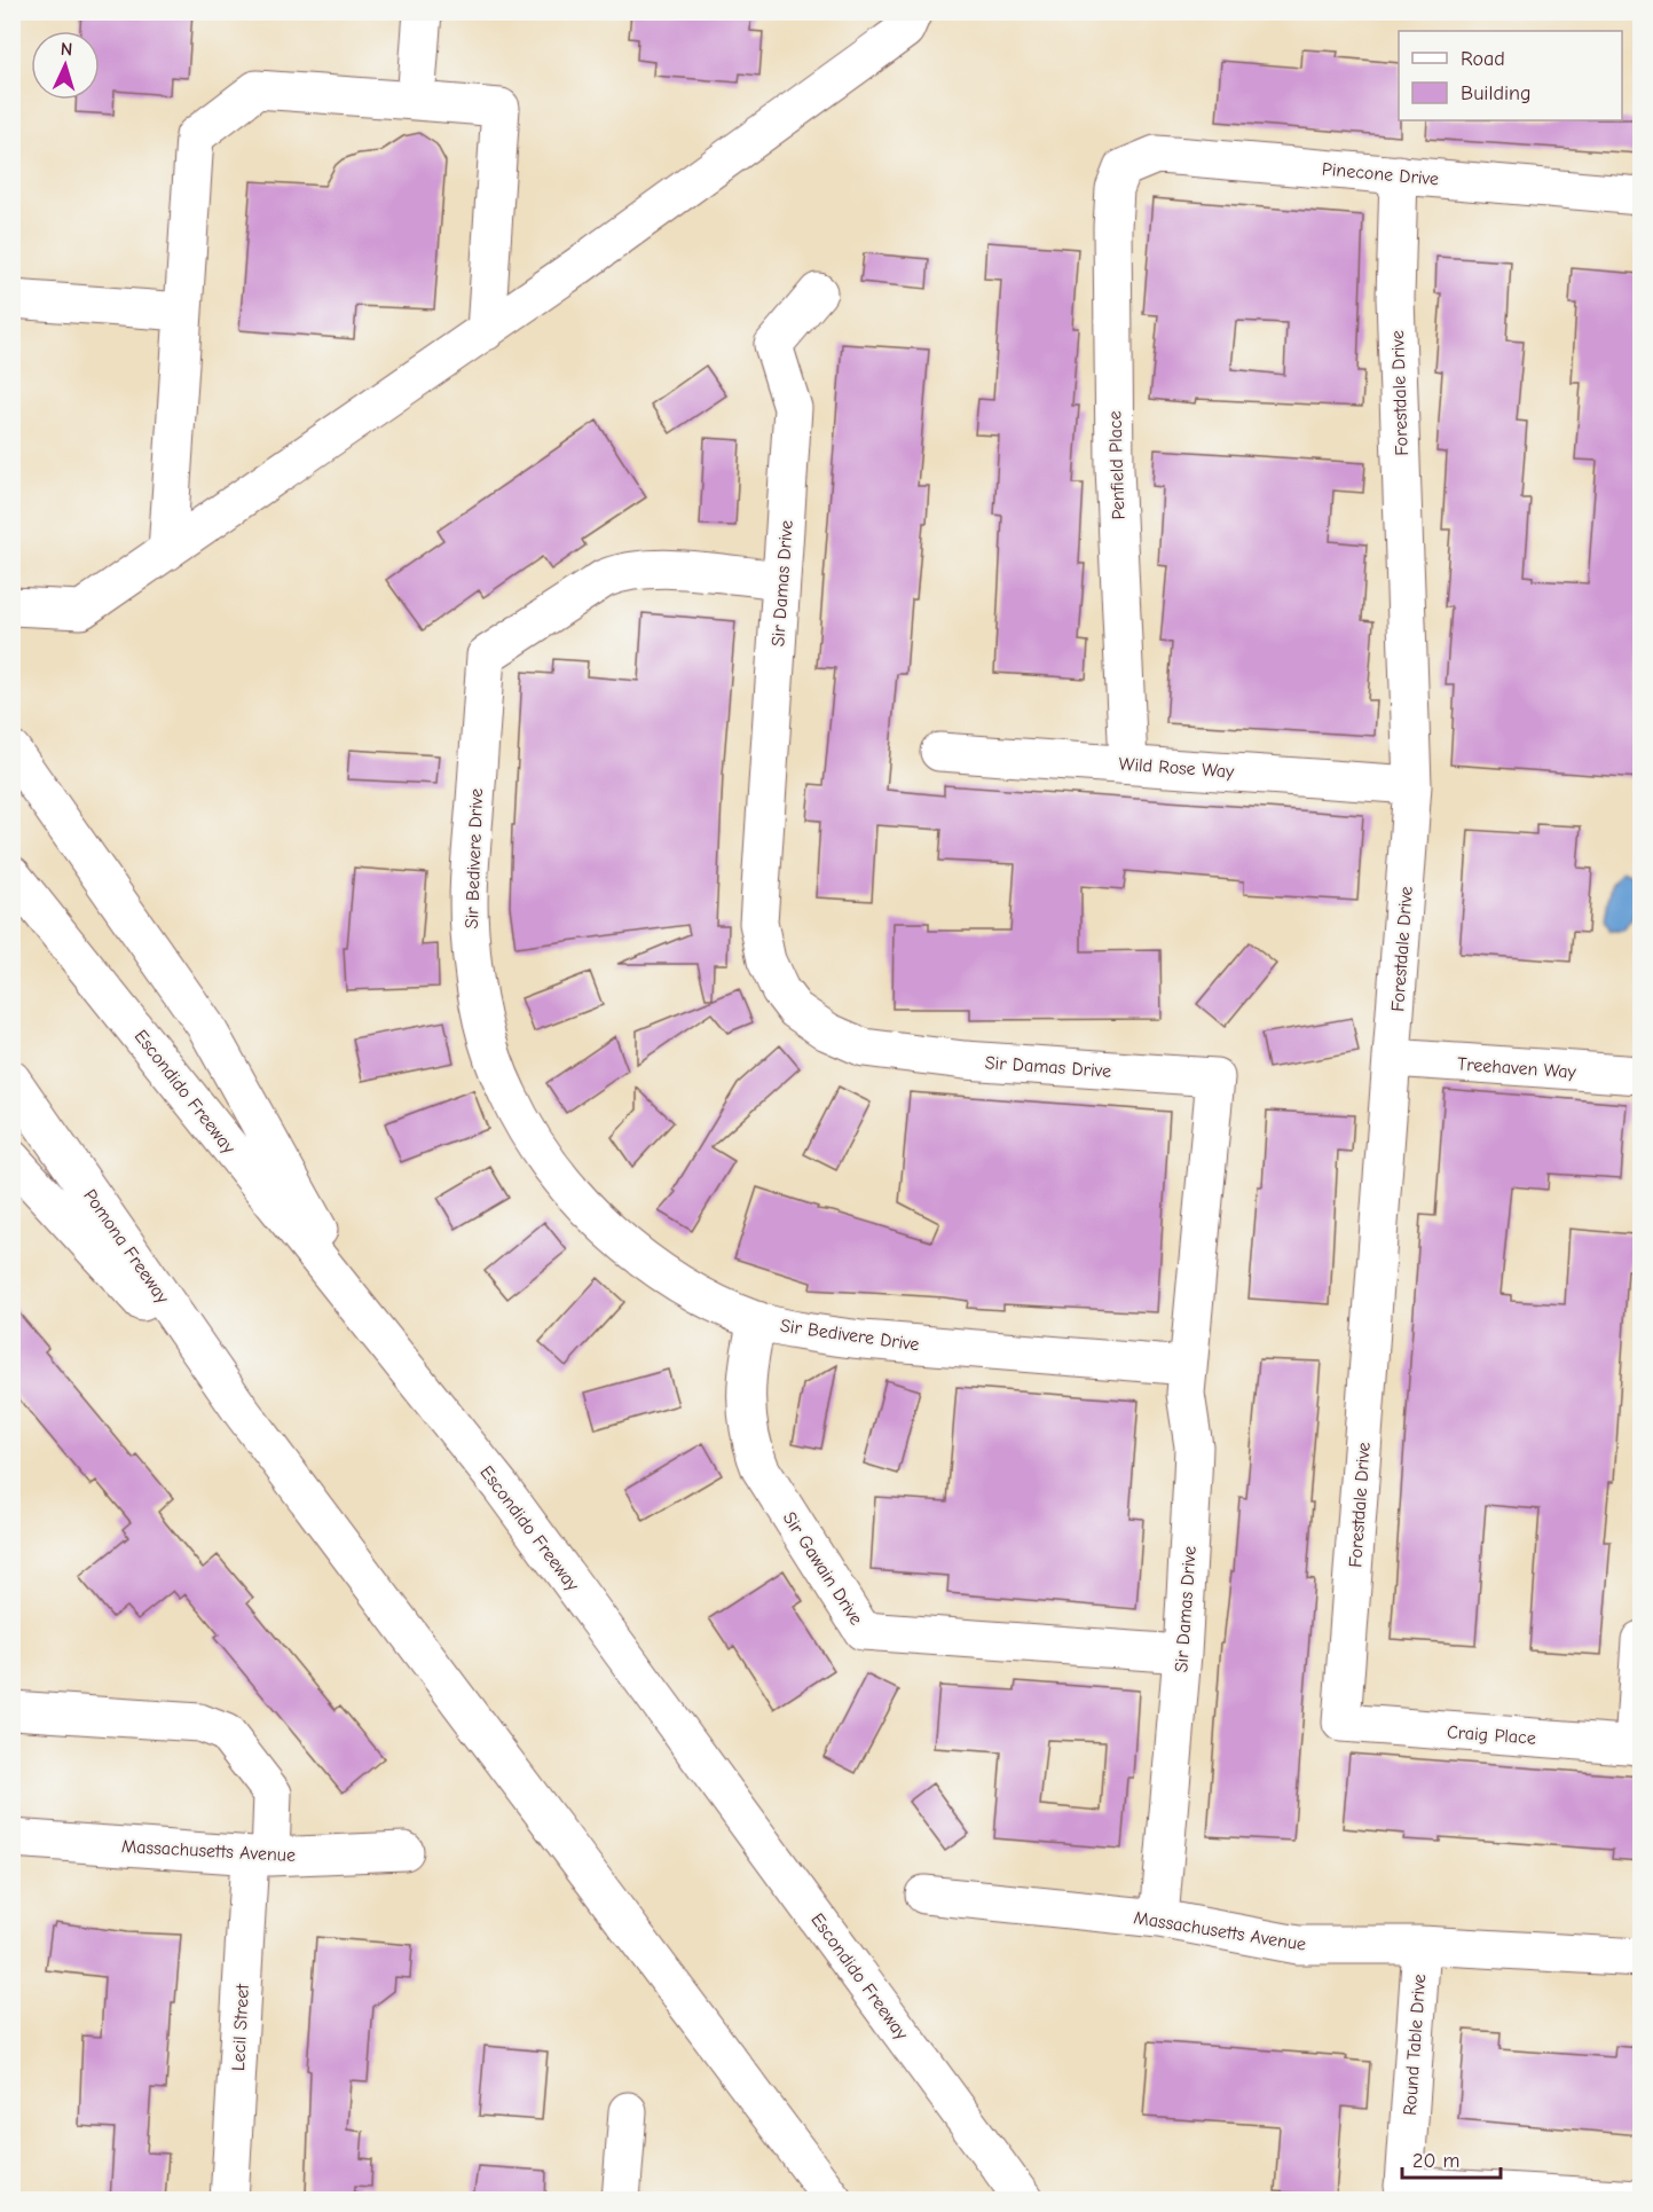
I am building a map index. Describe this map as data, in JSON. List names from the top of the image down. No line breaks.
{"streets":{"main road":["Pinecone Drive","Forestdale Drive","Penfield Place","Sir Damas Drive","Wild Rose Way","Sir Bedivere Drive","Treehaven Way","Escondido Freeway","Pomona Freeway","Sir Gawain Drive","Craig Place","Massachusetts Avenue","Lecil Street","Round Table Drive"]},"crossings":[["Pinecone Drive","Forestdale Drive"],["Pinecone Drive","Penfield Place"],["Forestdale Drive","Wild Rose Way"],["Forestdale Drive","Treehaven Way"],["Forestdale Drive","Craig Place"],["Penfield Place","Wild Rose Way"],["Sir Damas Drive","Sir Bedivere Drive"],["Sir Damas Drive","Sir Gawain Drive"],["Sir Damas Drive","Massachusetts Avenue"],["Sir Bedivere Drive","Sir Gawain Drive"],["Massachusetts Avenue","Lecil Street"],["Massachusetts Avenue","Round Table Drive"]],"legend":["Road","Building"],"scale_bar":"20 m","north":"top"}
